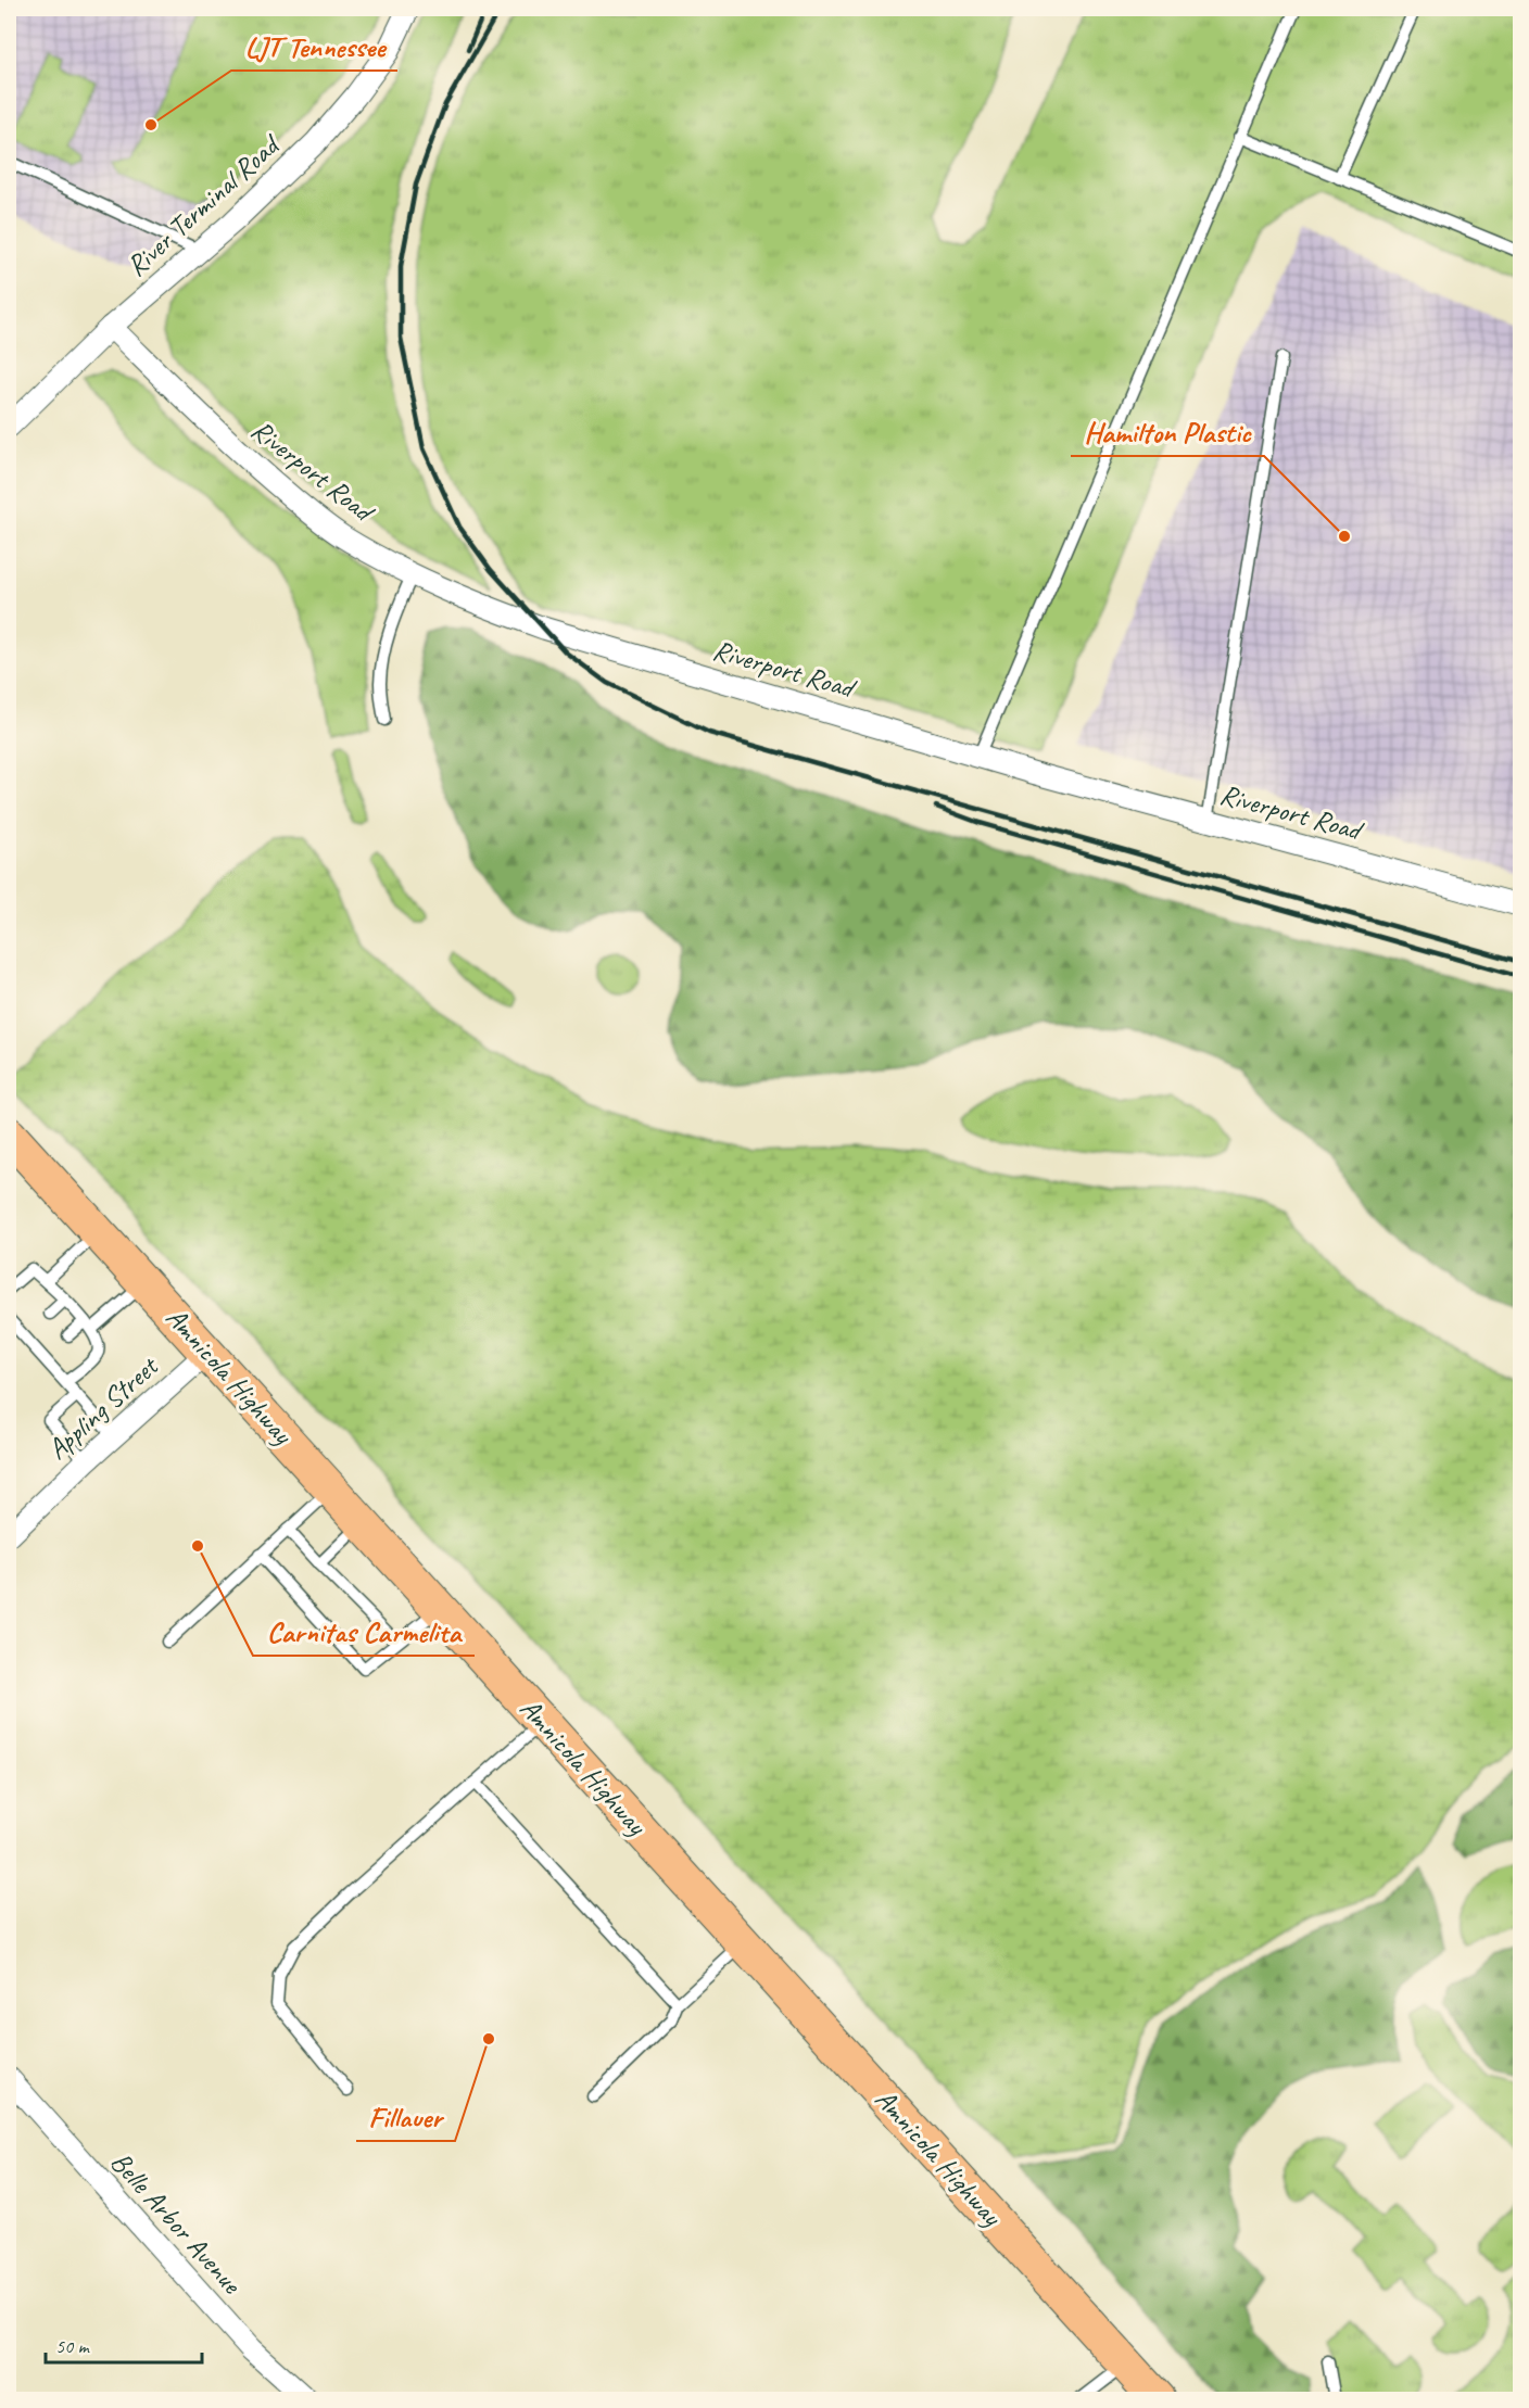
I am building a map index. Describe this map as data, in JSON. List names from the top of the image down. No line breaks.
{"streets":{"main road":["Amnicola Highway"],"street":["River Terminal Road","Riverport Road","Appling Street","Belle Arbor Avenue"]},"crossings":[["River Terminal Road","Riverport Road"],["Amnicola Highway","Appling Street"]],"places":["LJT Tennessee","Hamilton Plastic","Carnitas Carmelita","Fillauer"],"scale_bar":"50 m"}
